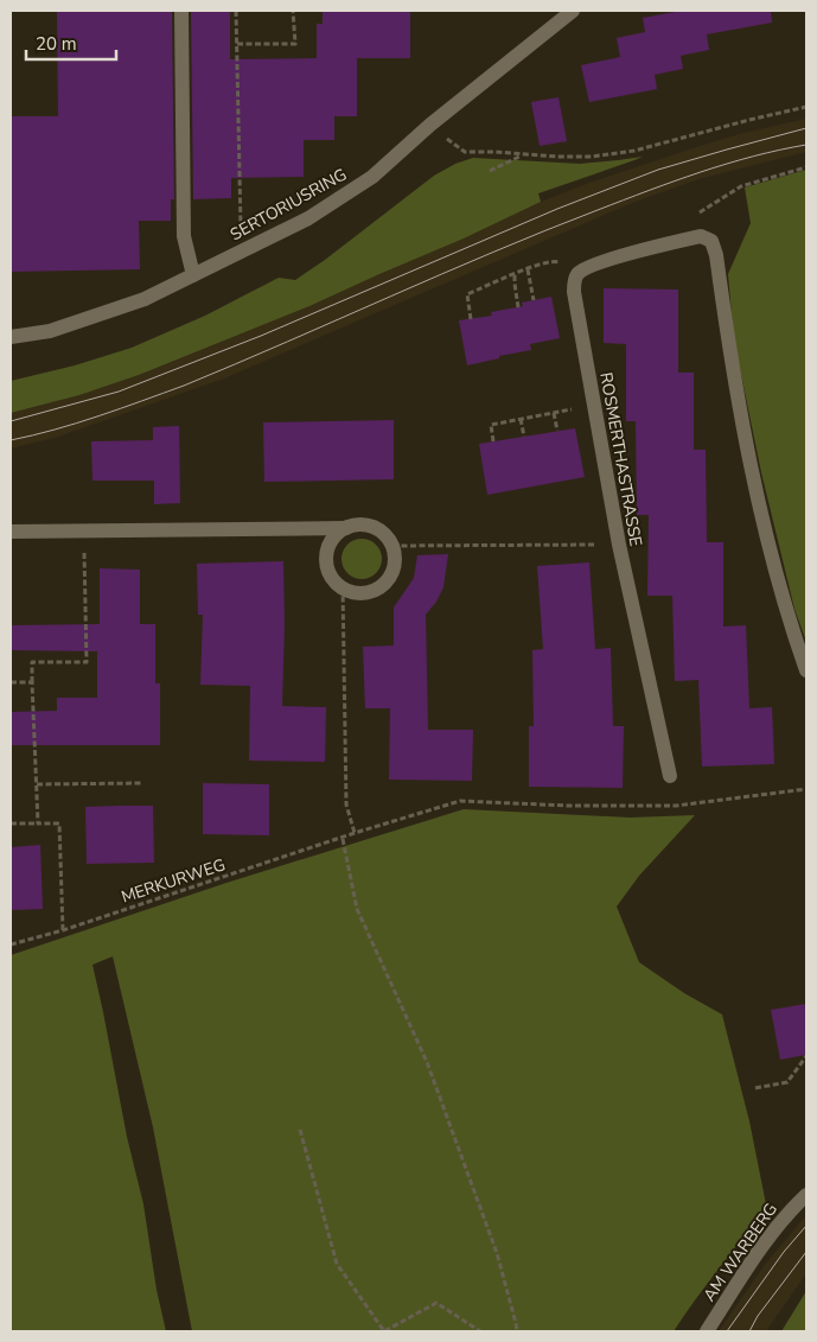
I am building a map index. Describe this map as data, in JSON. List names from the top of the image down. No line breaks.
{"streets":{"street":["SERTORIUSRING","ROSMERTHASTRASSE","AM WARBERG"],"path":["MERKURWEG"]},"scale_bar":"20 m"}
